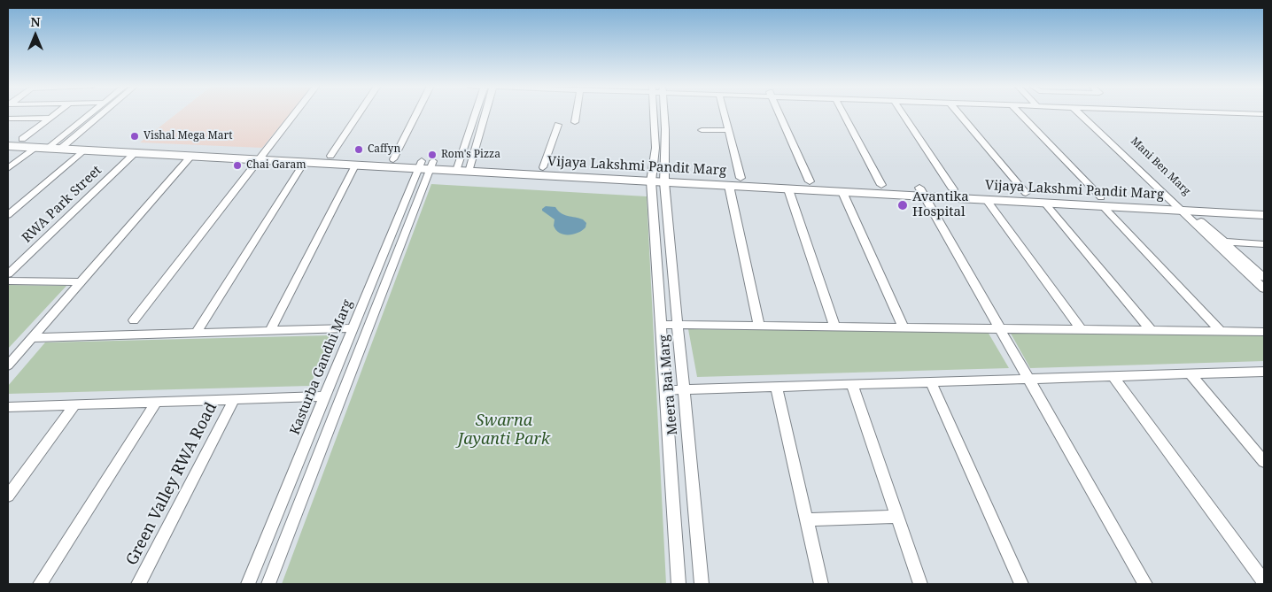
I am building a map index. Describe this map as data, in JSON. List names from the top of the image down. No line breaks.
{"streets":{"street":["Vijaya Lakshmi Pandit Marg","Mani Ben Marg","RWA Park Street","Kasturba Gandhi Marg","Meera Bai Marg","Green Valley RWA Road"]},"crossings":[["Vijaya Lakshmi Pandit Marg","Mani Ben Marg"],["Vijaya Lakshmi Pandit Marg","RWA Park Street"],["Vijaya Lakshmi Pandit Marg","Kasturba Gandhi Marg"],["Vijaya Lakshmi Pandit Marg","Meera Bai Marg"]],"parks":["Swarna Jayanti Park"],"places":["Vishal Mega Mart","Caffyn","Rom's Pizza","Chai Garam","Avantika Hospital"],"north":"top"}
